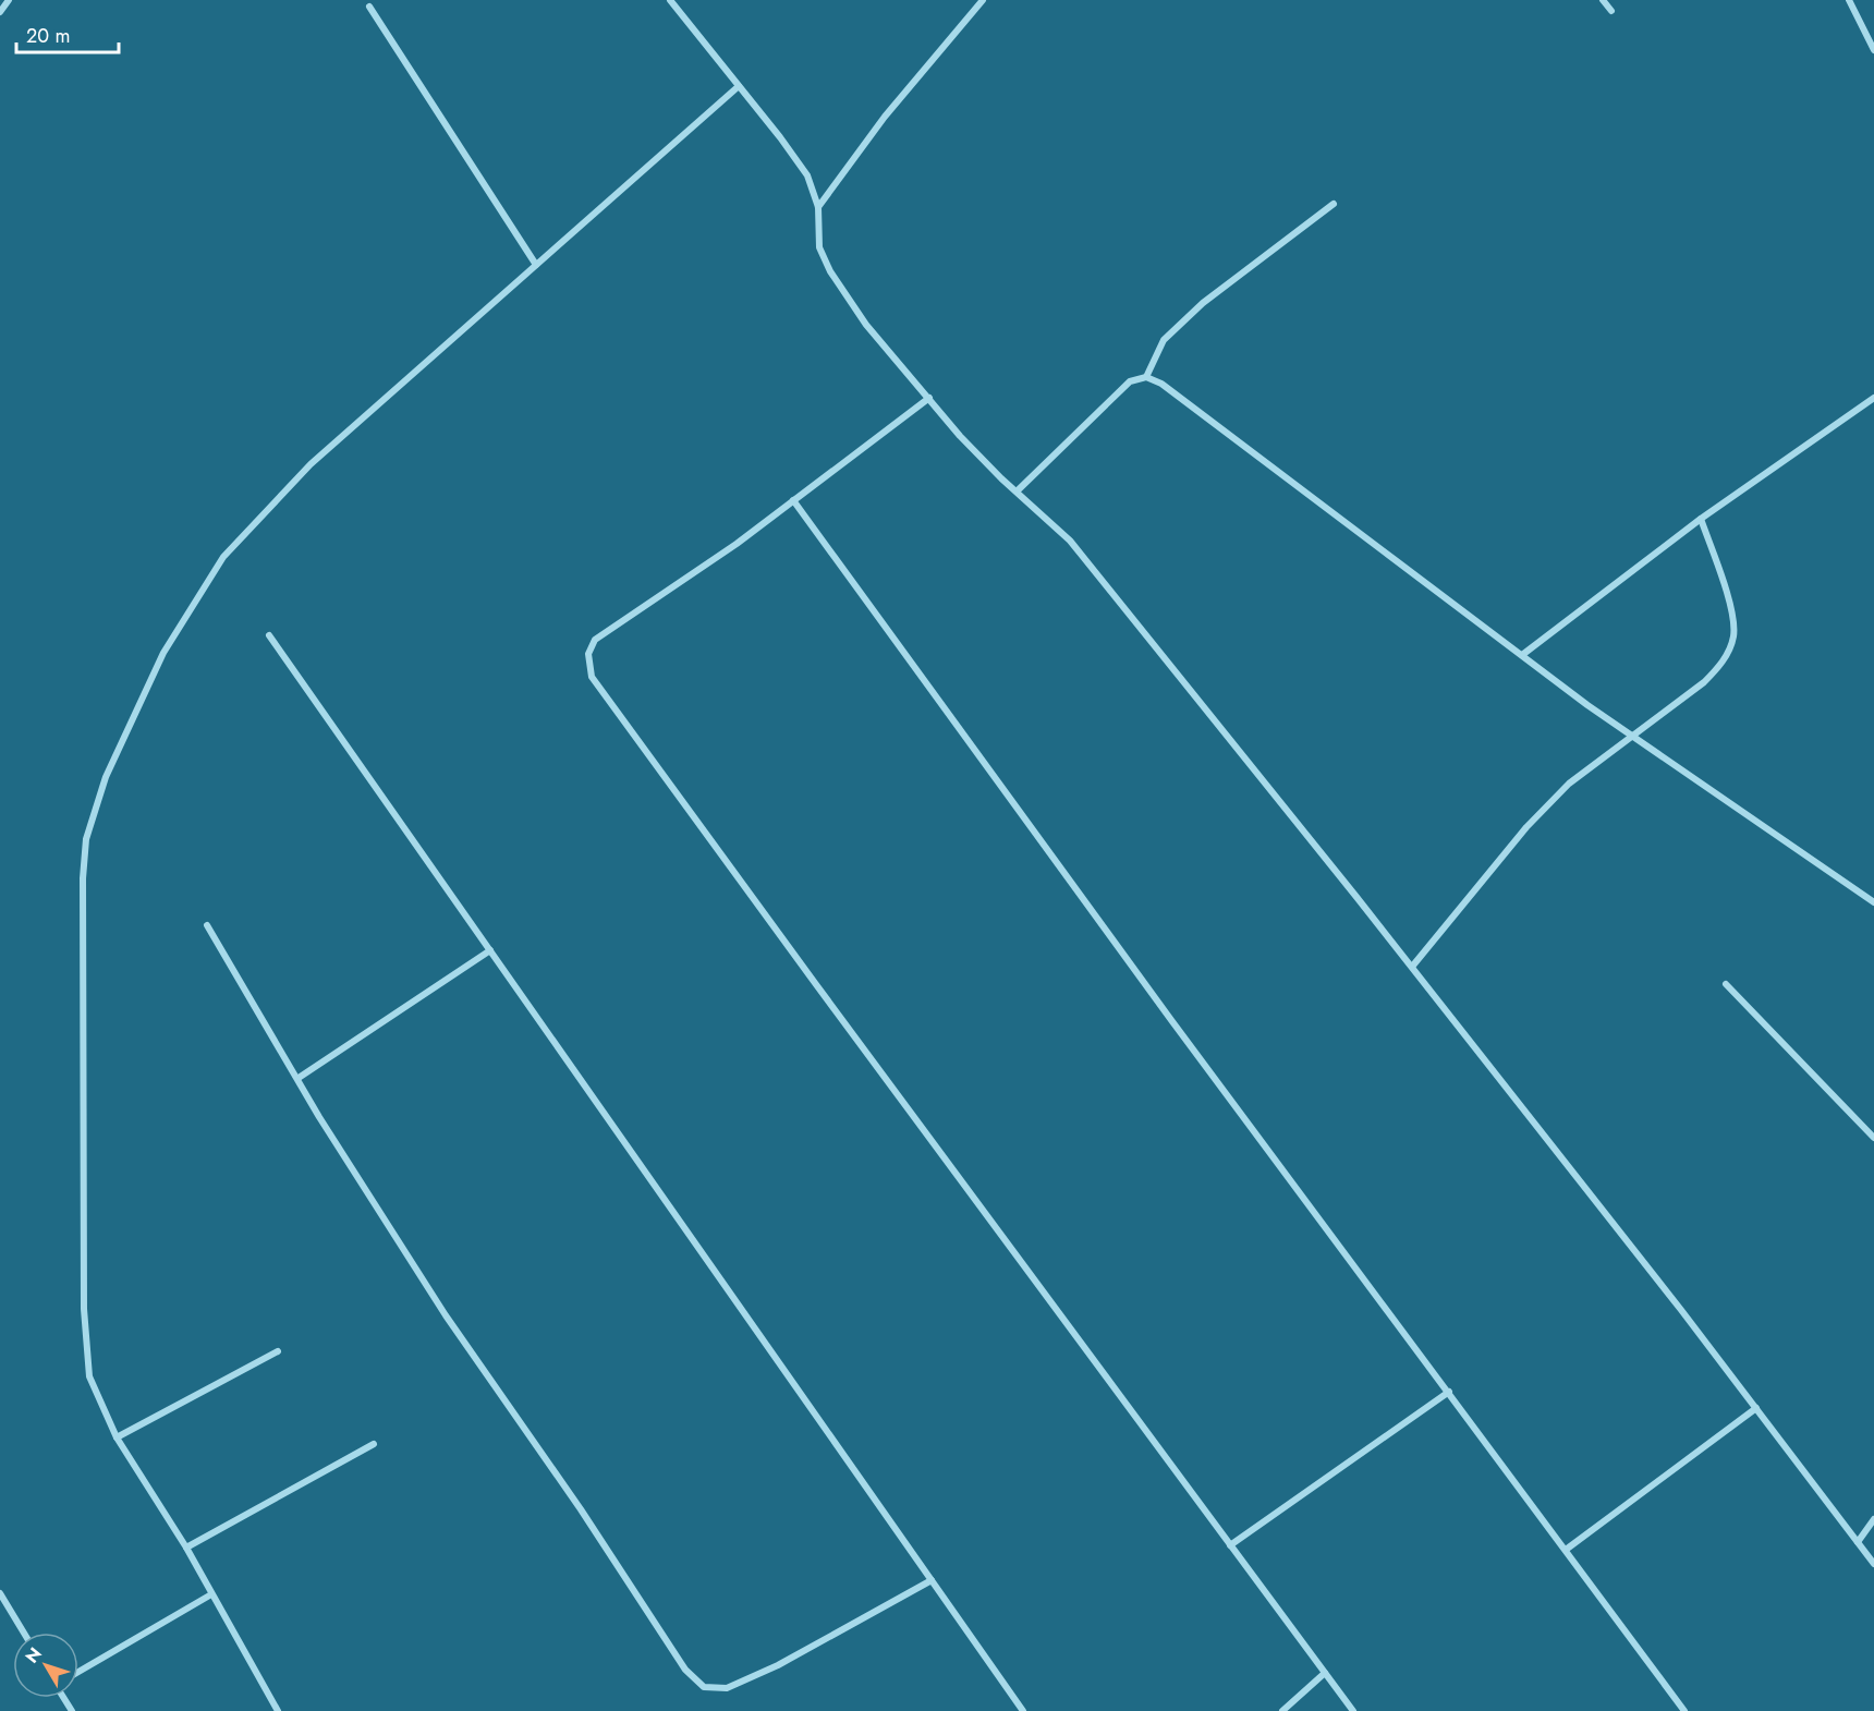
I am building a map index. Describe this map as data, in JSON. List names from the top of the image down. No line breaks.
{"scale_bar":"20 m","north":"top left"}
